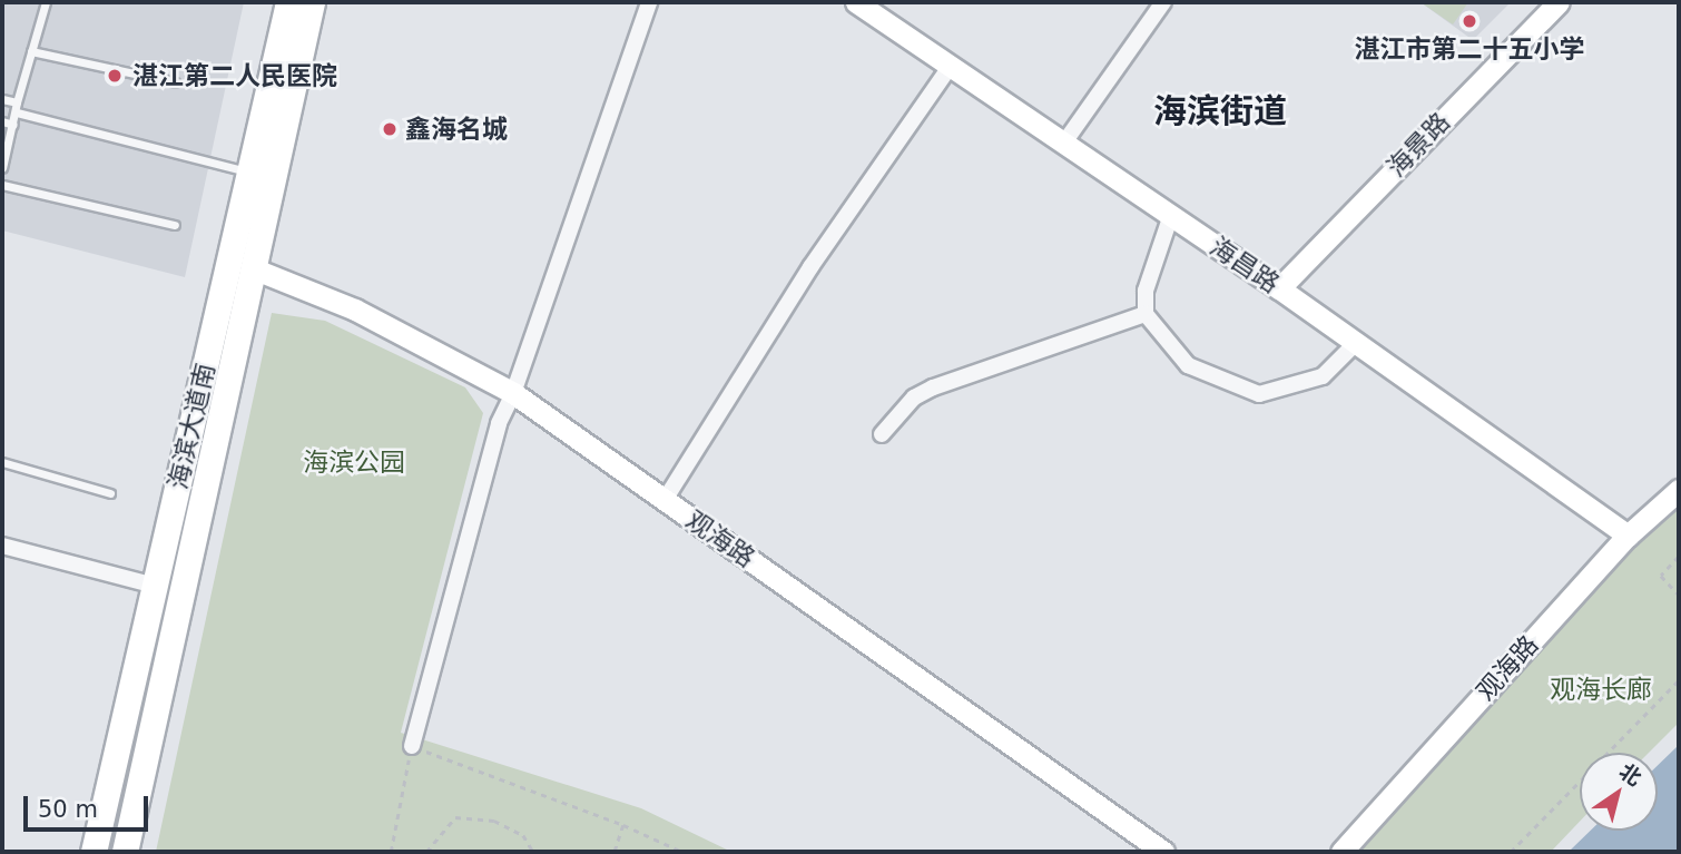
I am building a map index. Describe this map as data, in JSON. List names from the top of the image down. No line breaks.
{"streets":{"main road":["海滨大道南"],"street":["海景路","海昌路","观海路"]},"crossings":[["海景路","海昌路"],["海昌路","观海路"],["海滨大道南","观海路"]],"districts":["海滨街道"],"parks":["海滨公园","观海长廊"],"places":["湛江市第二十五小学","湛江第二人民医院","鑫海名城"],"scale_bar":"50 m","north":"top right"}
